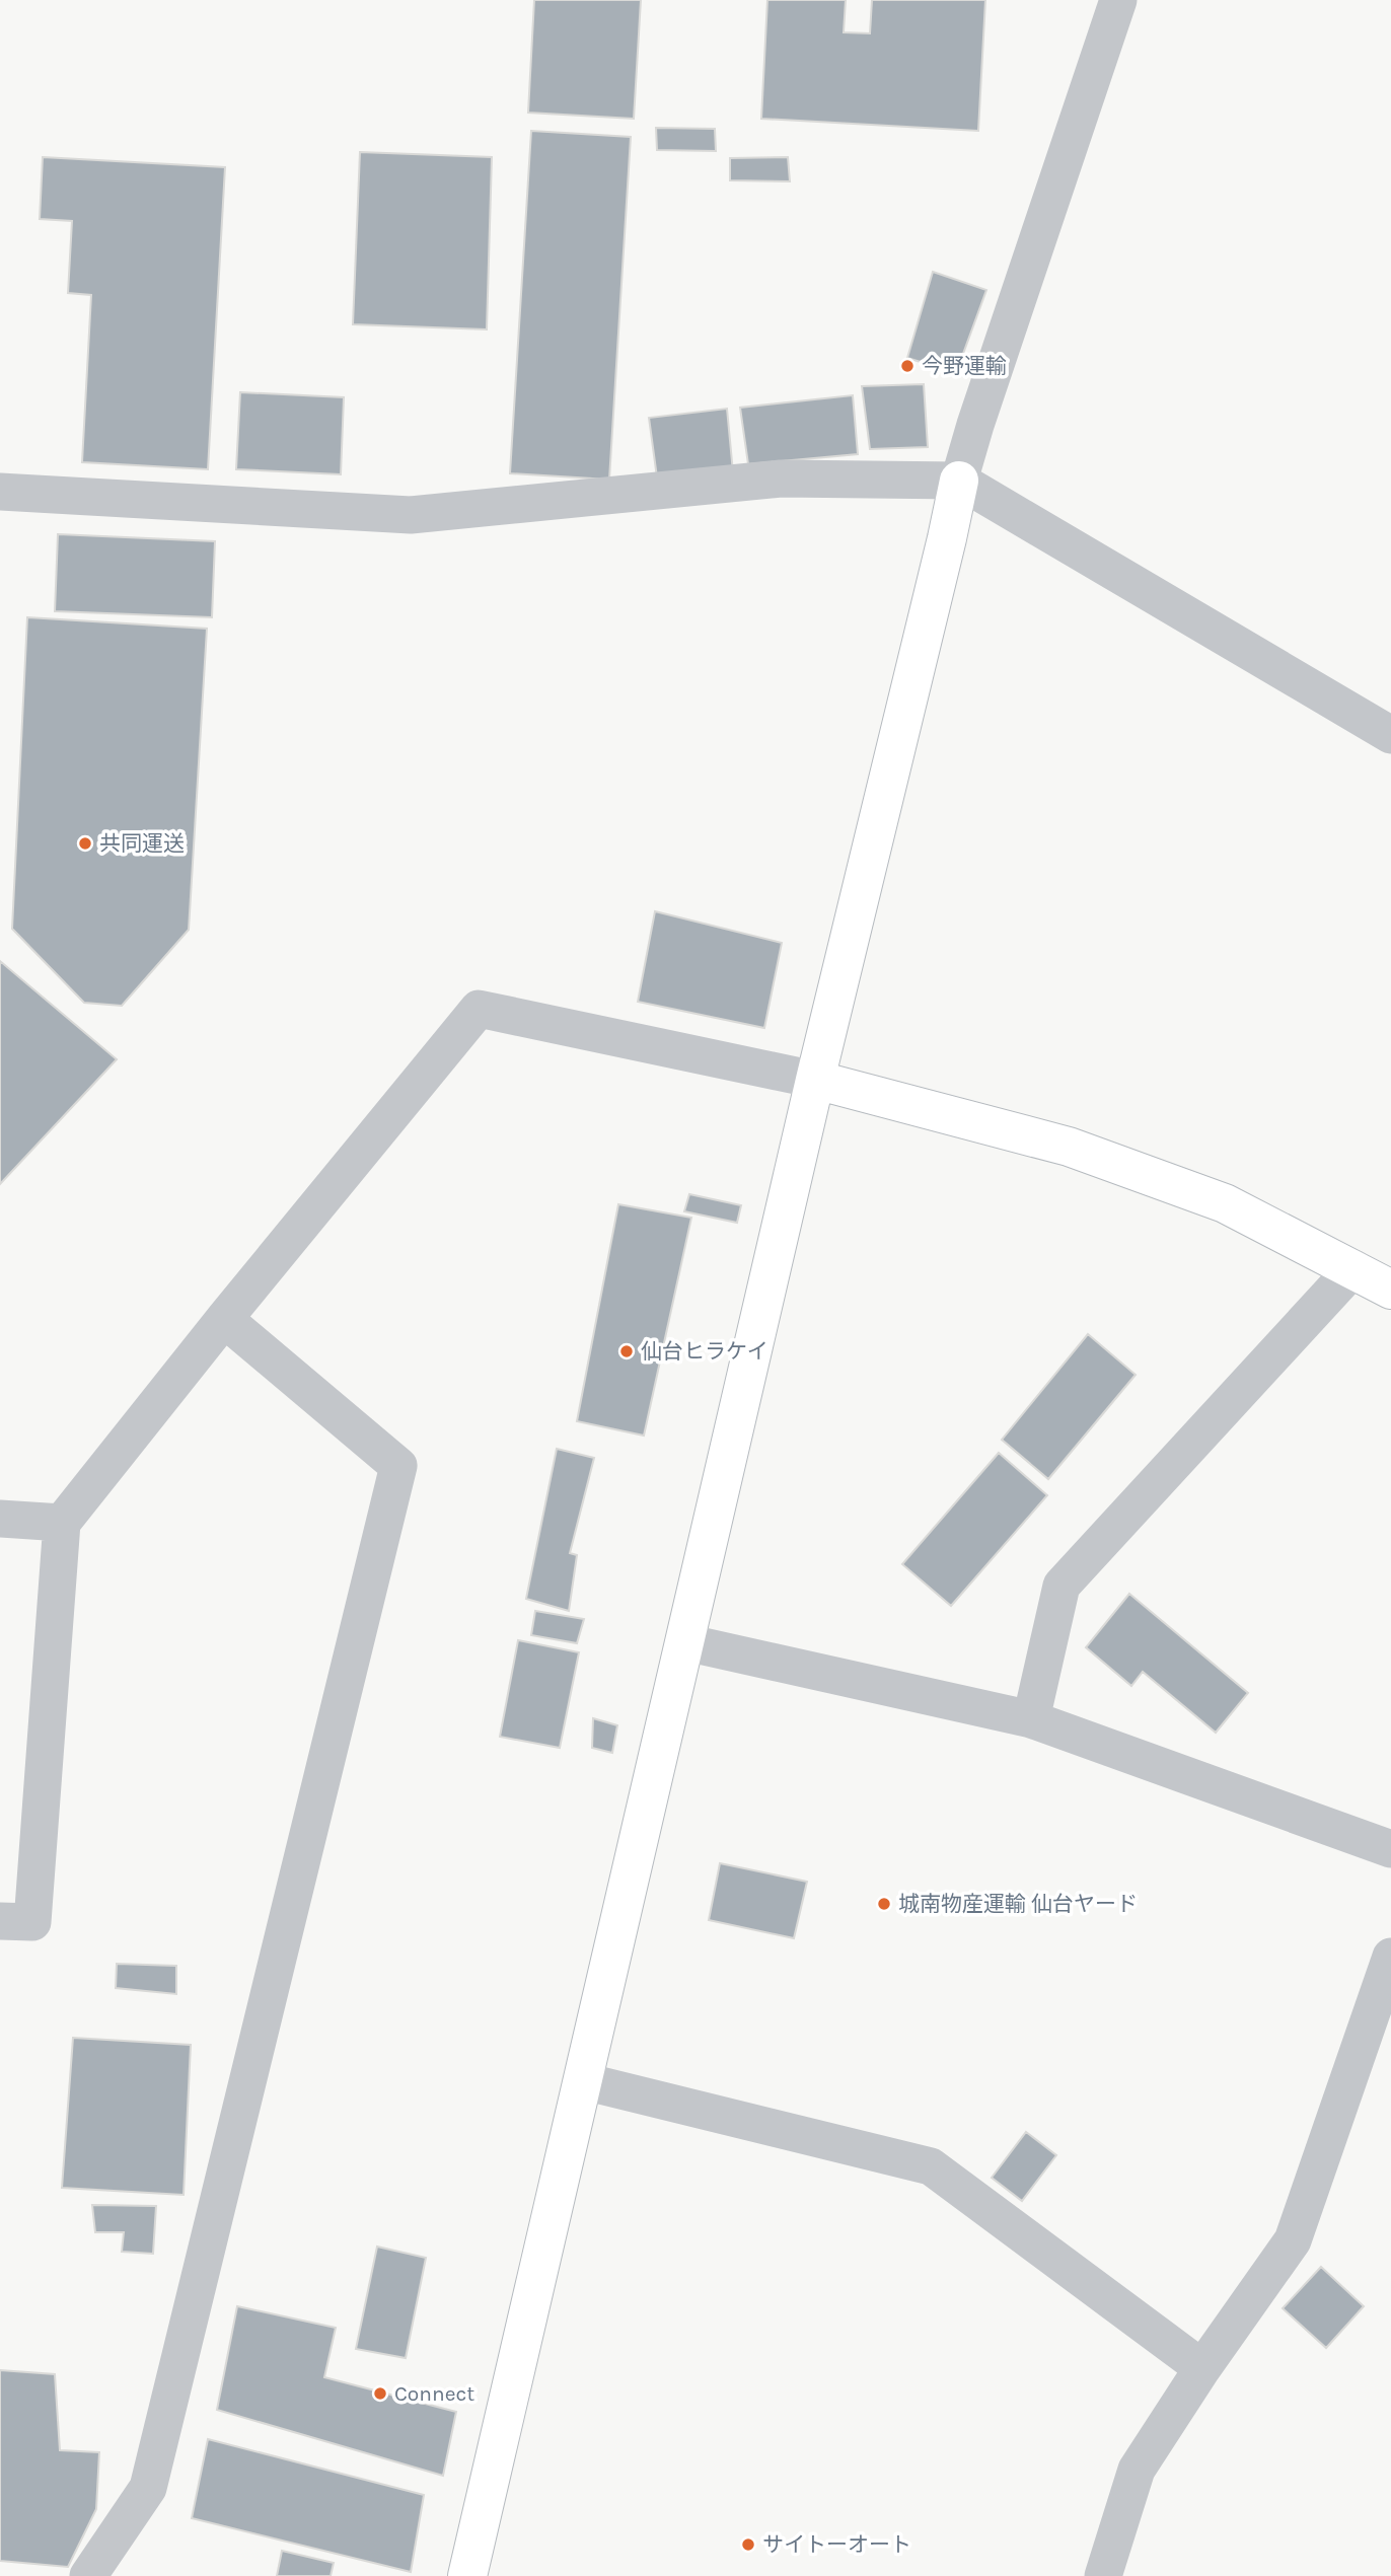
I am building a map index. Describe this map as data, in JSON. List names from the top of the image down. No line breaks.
{"places":["今野運輸","共同運送","仙台ヒラケイ","城南物産運輸 仙台ヤード","Connect","サイトーオート"]}
